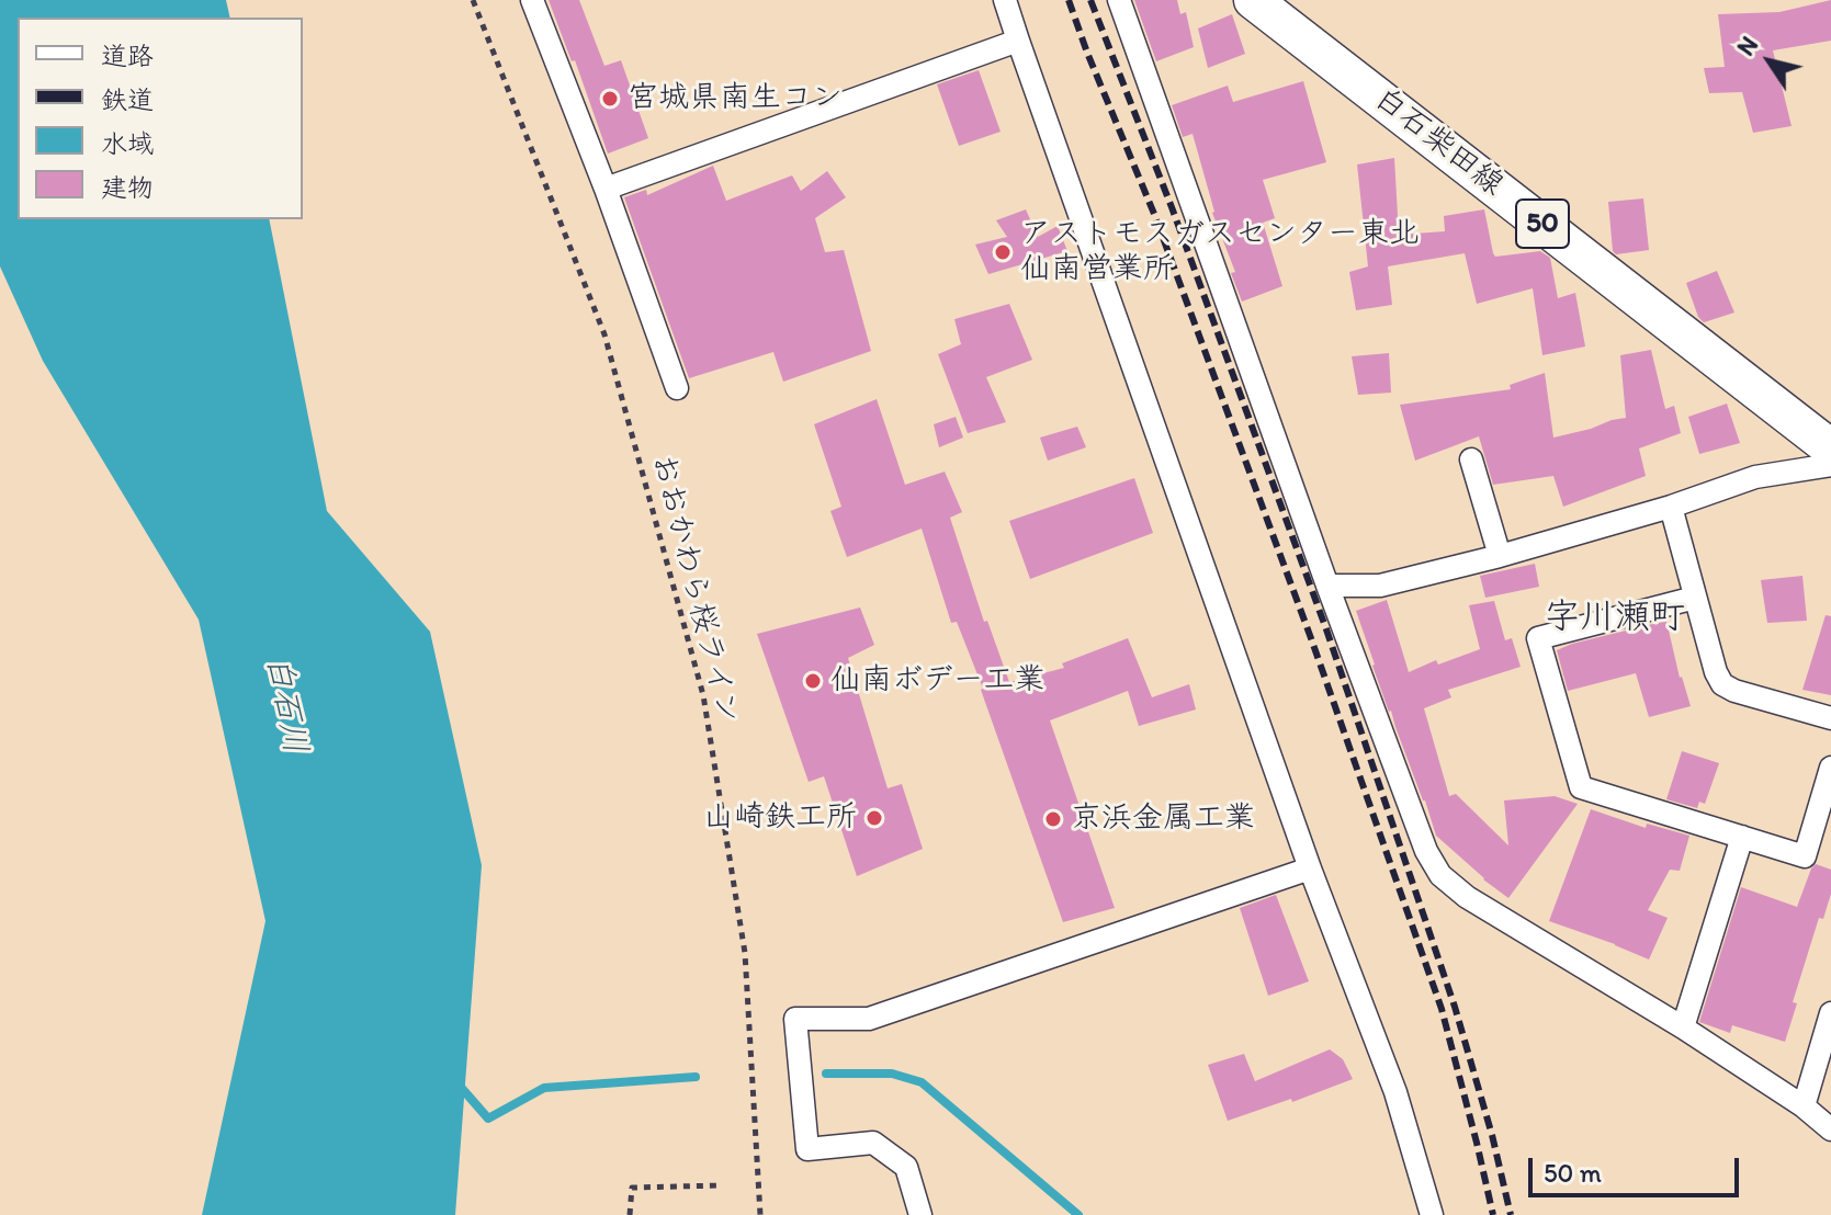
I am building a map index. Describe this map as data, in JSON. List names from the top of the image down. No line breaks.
{"streets":{"main road":["白石柴田線","50"],"path":["おおかわら桜ライン"]},"districts":["字川瀬町"],"water":["白石川"],"places":["宮城県南生コン","アストモスガスセンター東北 仙南営業所","仙南ボデー工業","山崎鉄工所","京浜金属工業"],"legend":["道路","鉄道","水域","建物"],"scale_bar":"50 m","north":"top left"}
